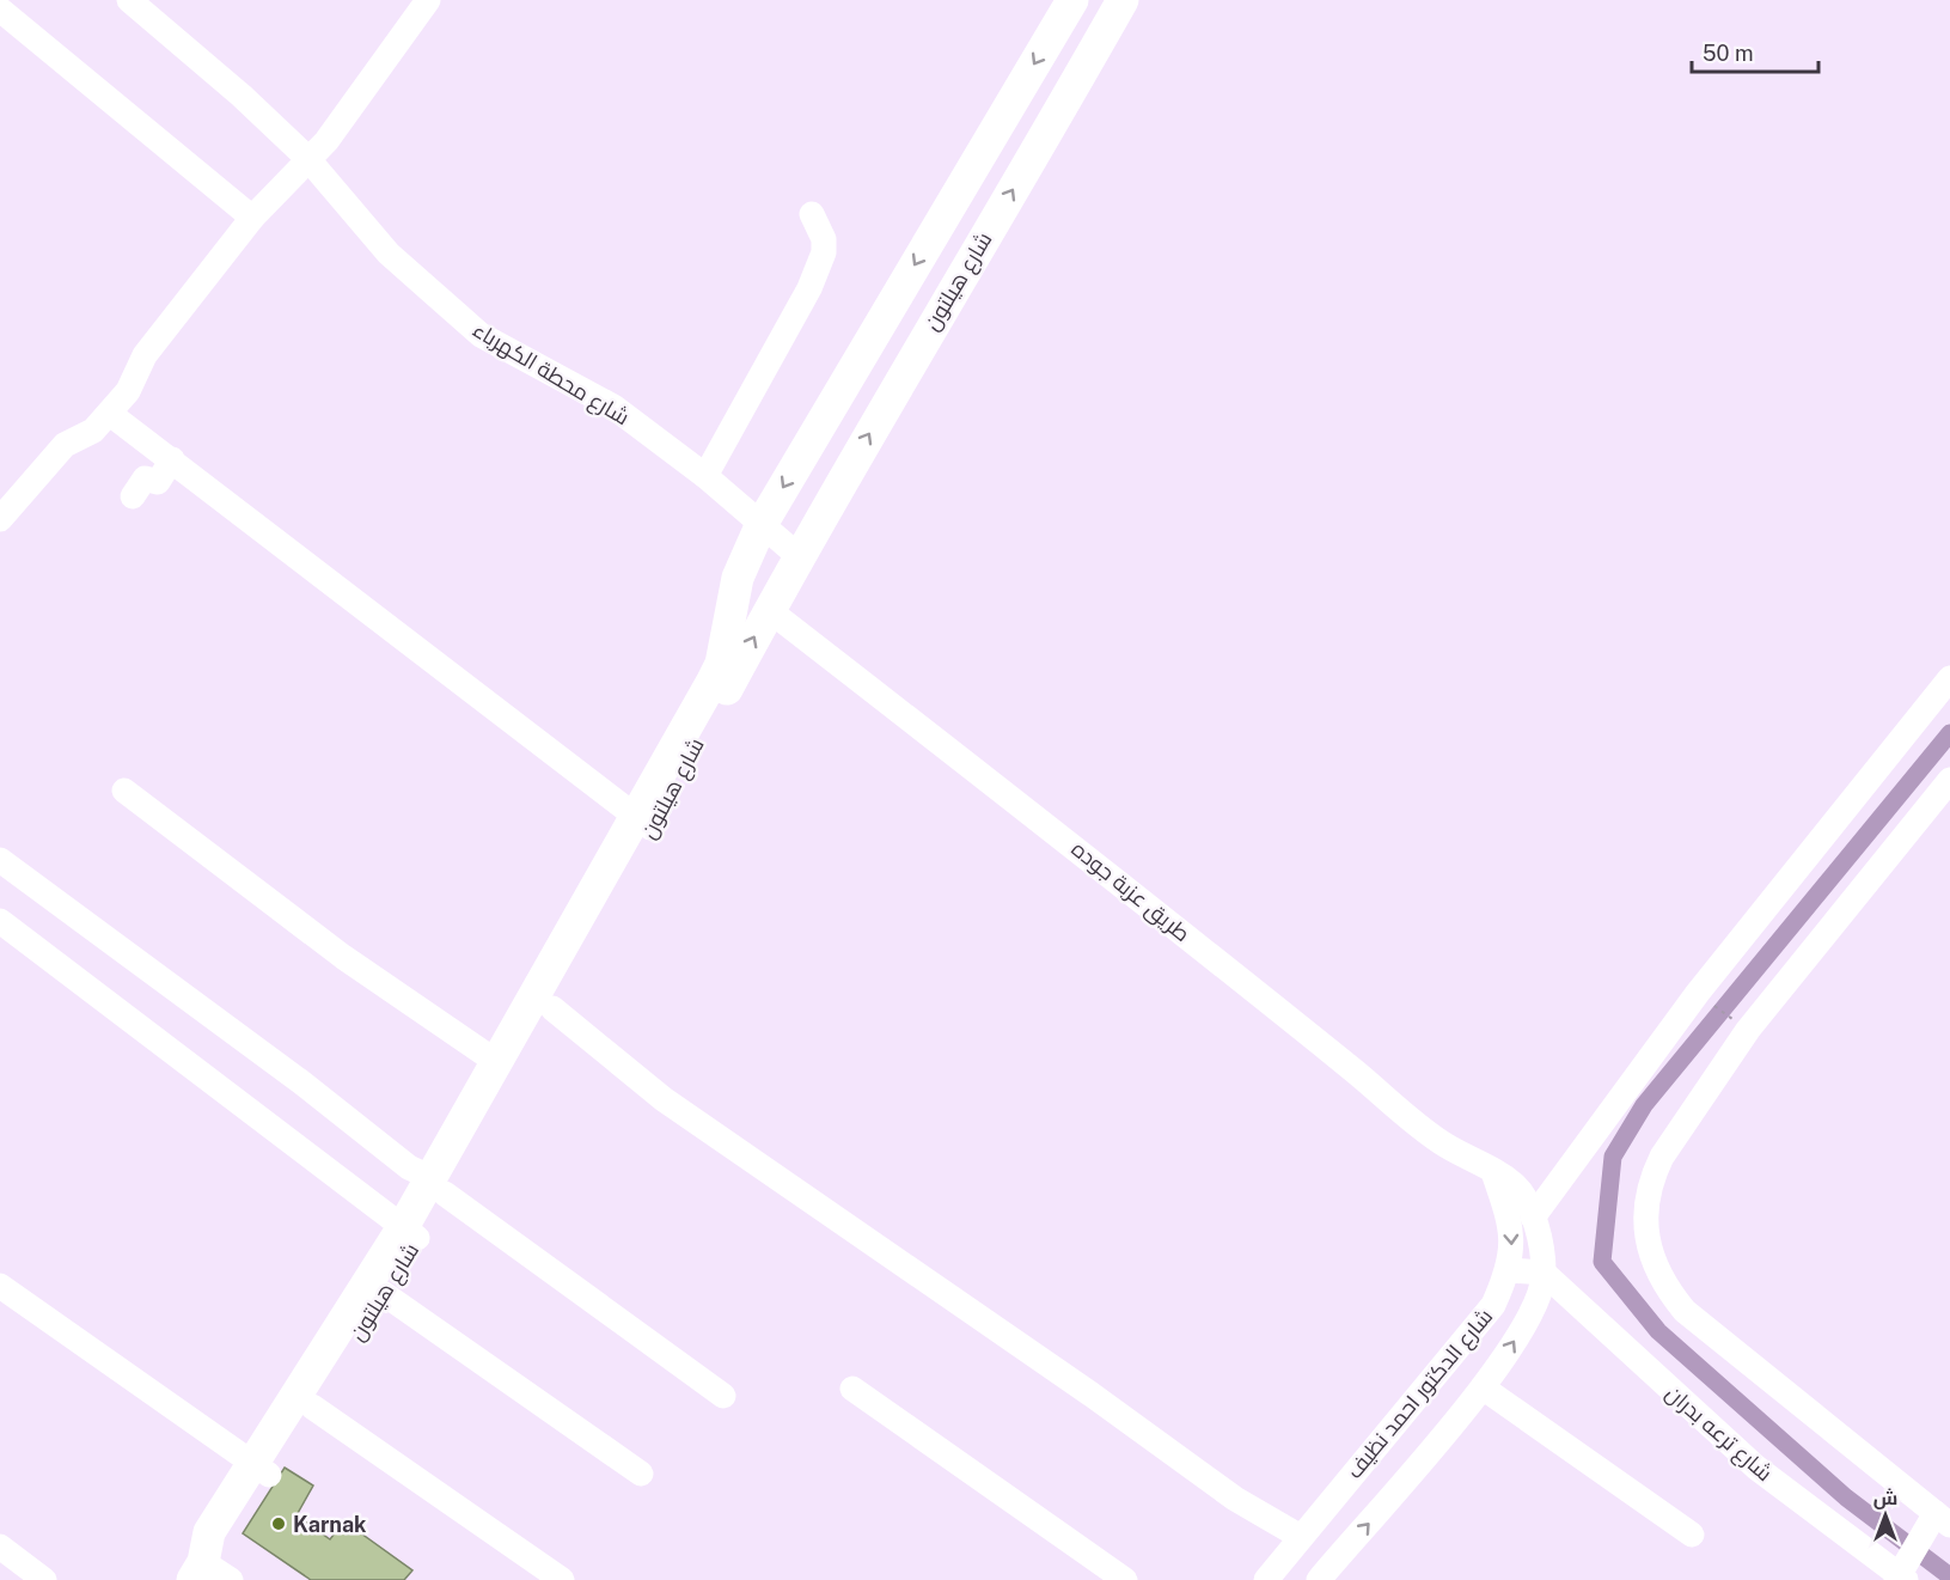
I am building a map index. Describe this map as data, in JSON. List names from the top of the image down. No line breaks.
{"streets":{"main road":["شارع هيلتون"],"street":["شارع محطة الكهرباء","طريق عزبة جوده","شارع الدكتور احمد نظيف","شارع ترعه بدران"]},"crossings":[["شارع هيلتون","شارع محطة الكهرباء"],["شارع هيلتون","طريق عزبة جوده"],["طريق عزبة جوده","شارع الدكتور احمد نظيف"],["شارع الدكتور احمد نظيف","شارع ترعه بدران"]],"places":["Karnak"],"scale_bar":"50 m","north":"top"}
